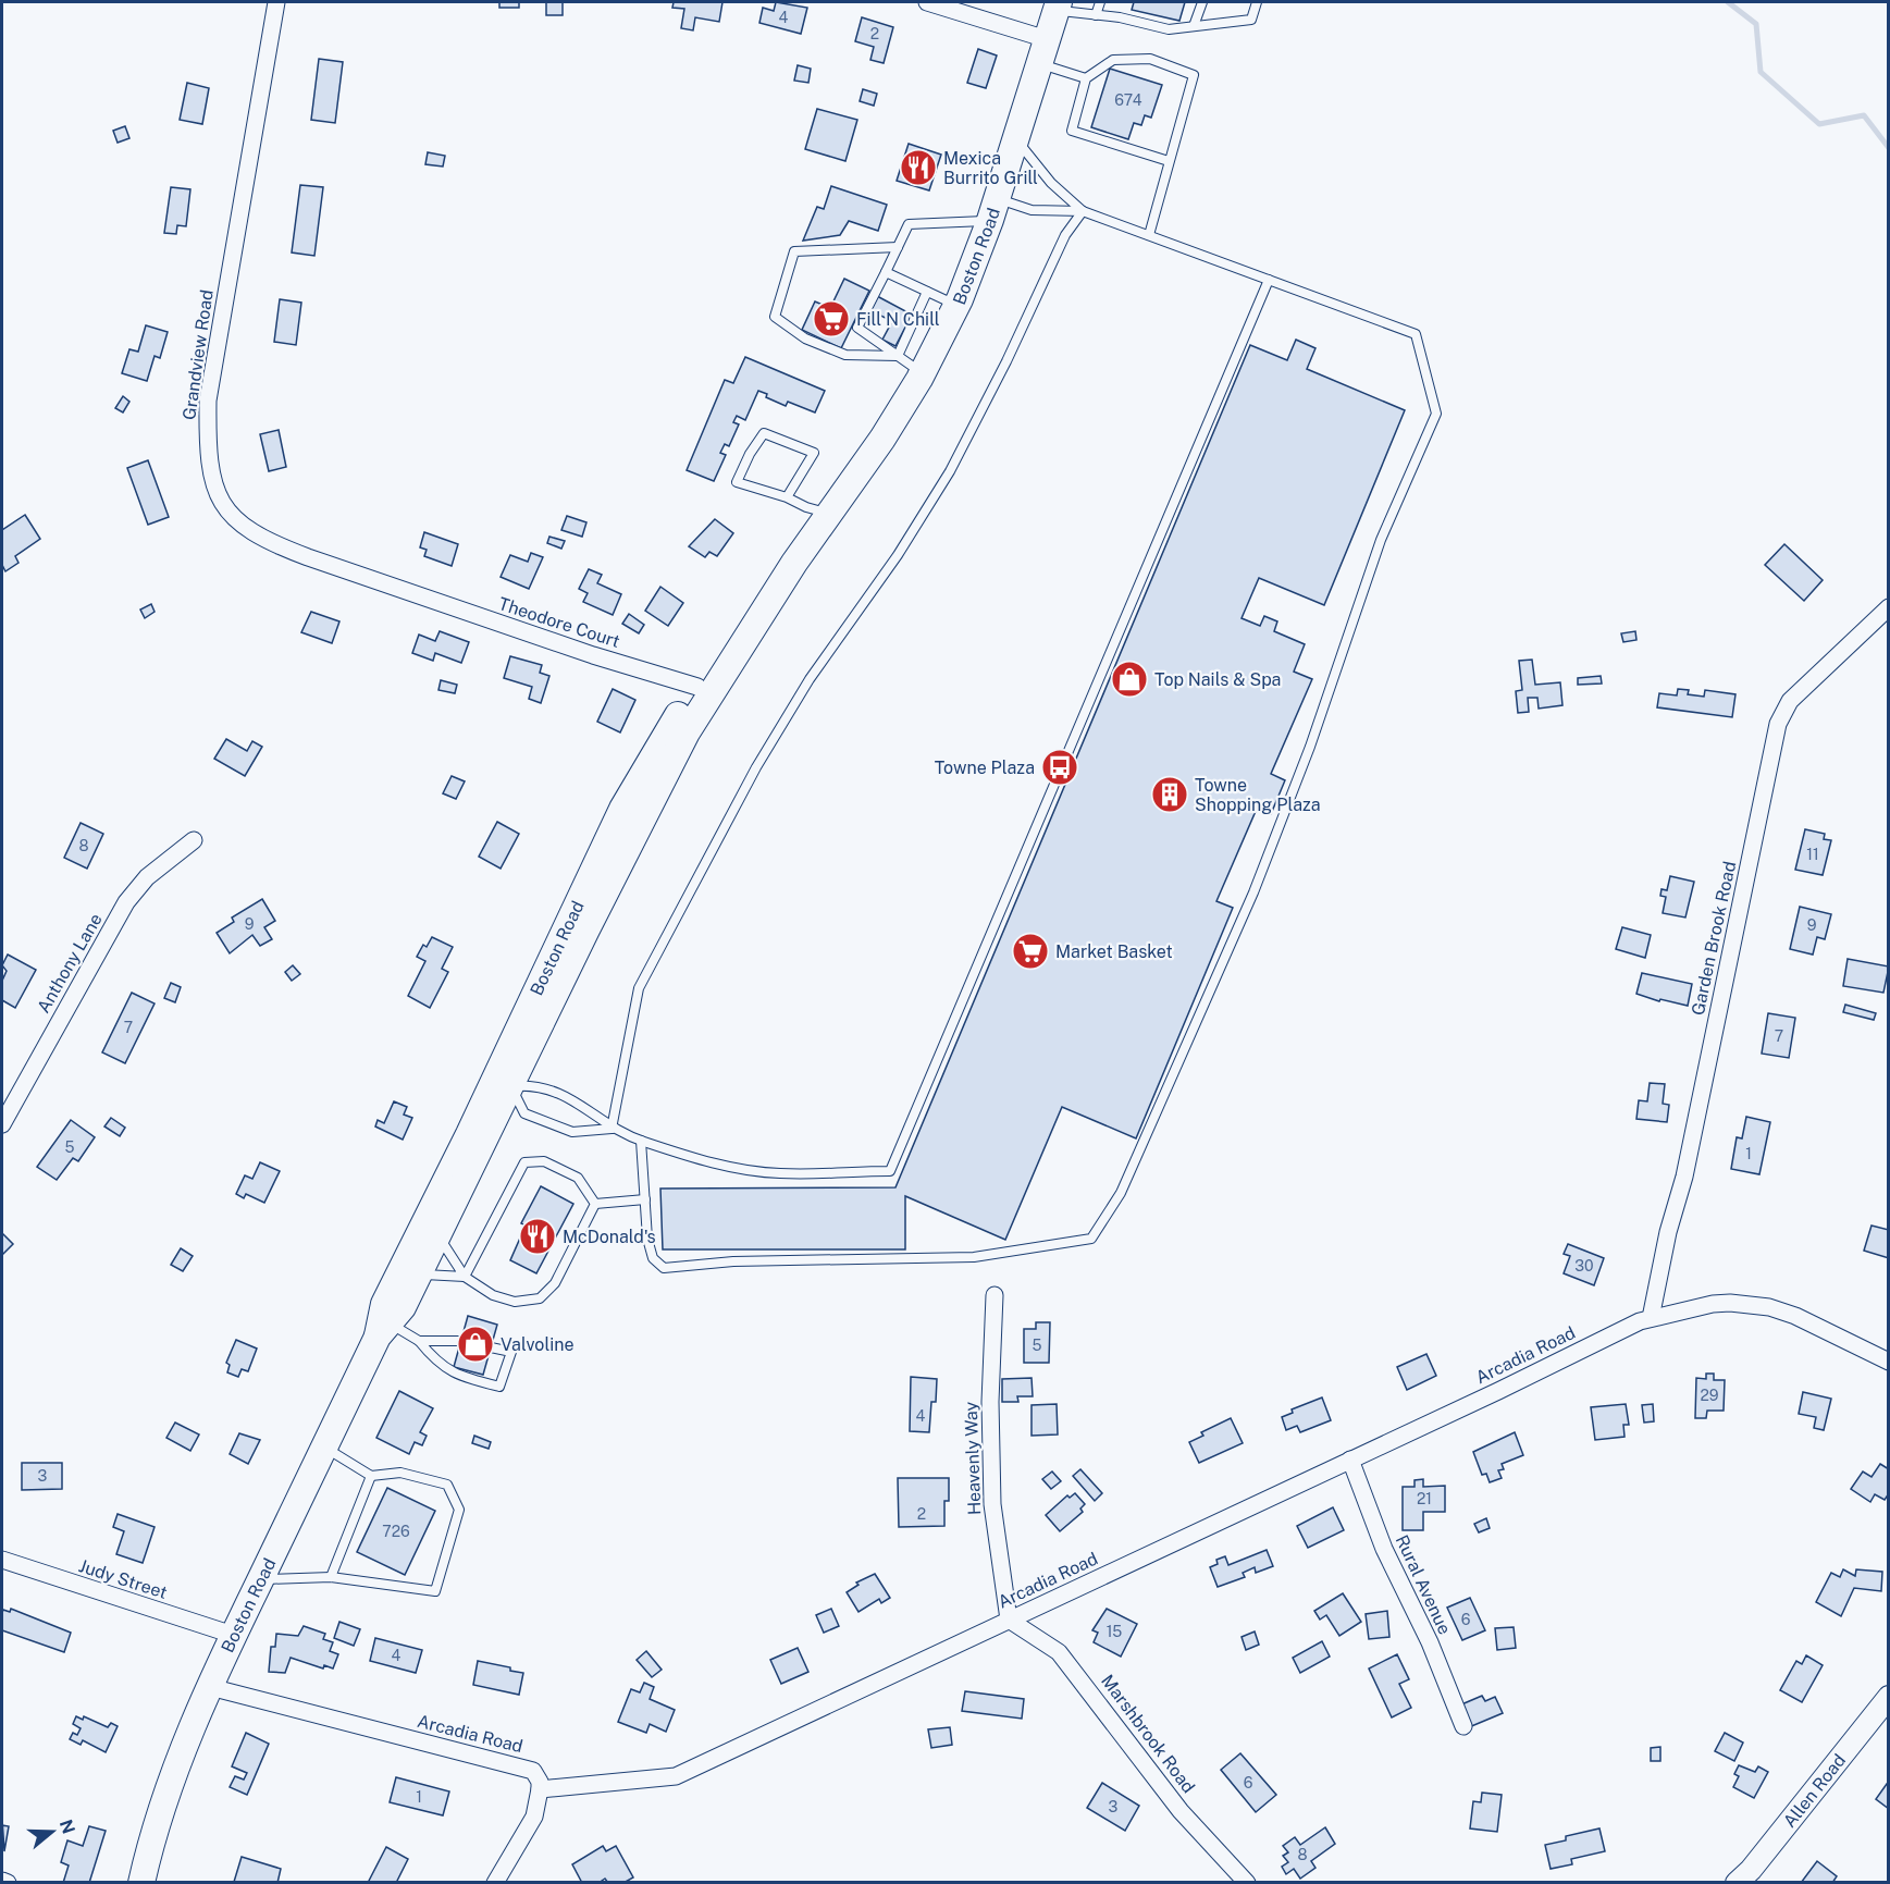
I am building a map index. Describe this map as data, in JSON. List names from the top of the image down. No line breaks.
{"streets":{"main road":["Boston Road"],"street":["Grandview Road","Theodore Court","Garden Brook Road","Anthony Lane","Arcadia Road","Heavenly Way","Judy Street","Rural Avenue","Marshbrook Road","Allen Road"]},"crossings":[["Boston Road","Theodore Court"],["Boston Road","Arcadia Road"],["Boston Road","Judy Street"],["Grandview Road","Theodore Court"],["Garden Brook Road","Arcadia Road"],["Arcadia Road","Heavenly Way"],["Arcadia Road","Rural Avenue"],["Arcadia Road","Marshbrook Road"],["Heavenly Way","Marshbrook Road"]],"places":{"restaurant":["Mexica Burrito Grill","McDonald's"],"supermarket":["Fill N Chill","Market Basket"],"shop":["Top Nails & Spa","Valvoline"],"bus stop":["Towne Plaza"],"building":["Towne Shopping Plaza"]},"house_numbers":["4","2","674","8","11","9","9","7","7","5","1","30","5","29","4","3","21","2","726","6","15","4","6","1","3","8"],"north":"right"}
